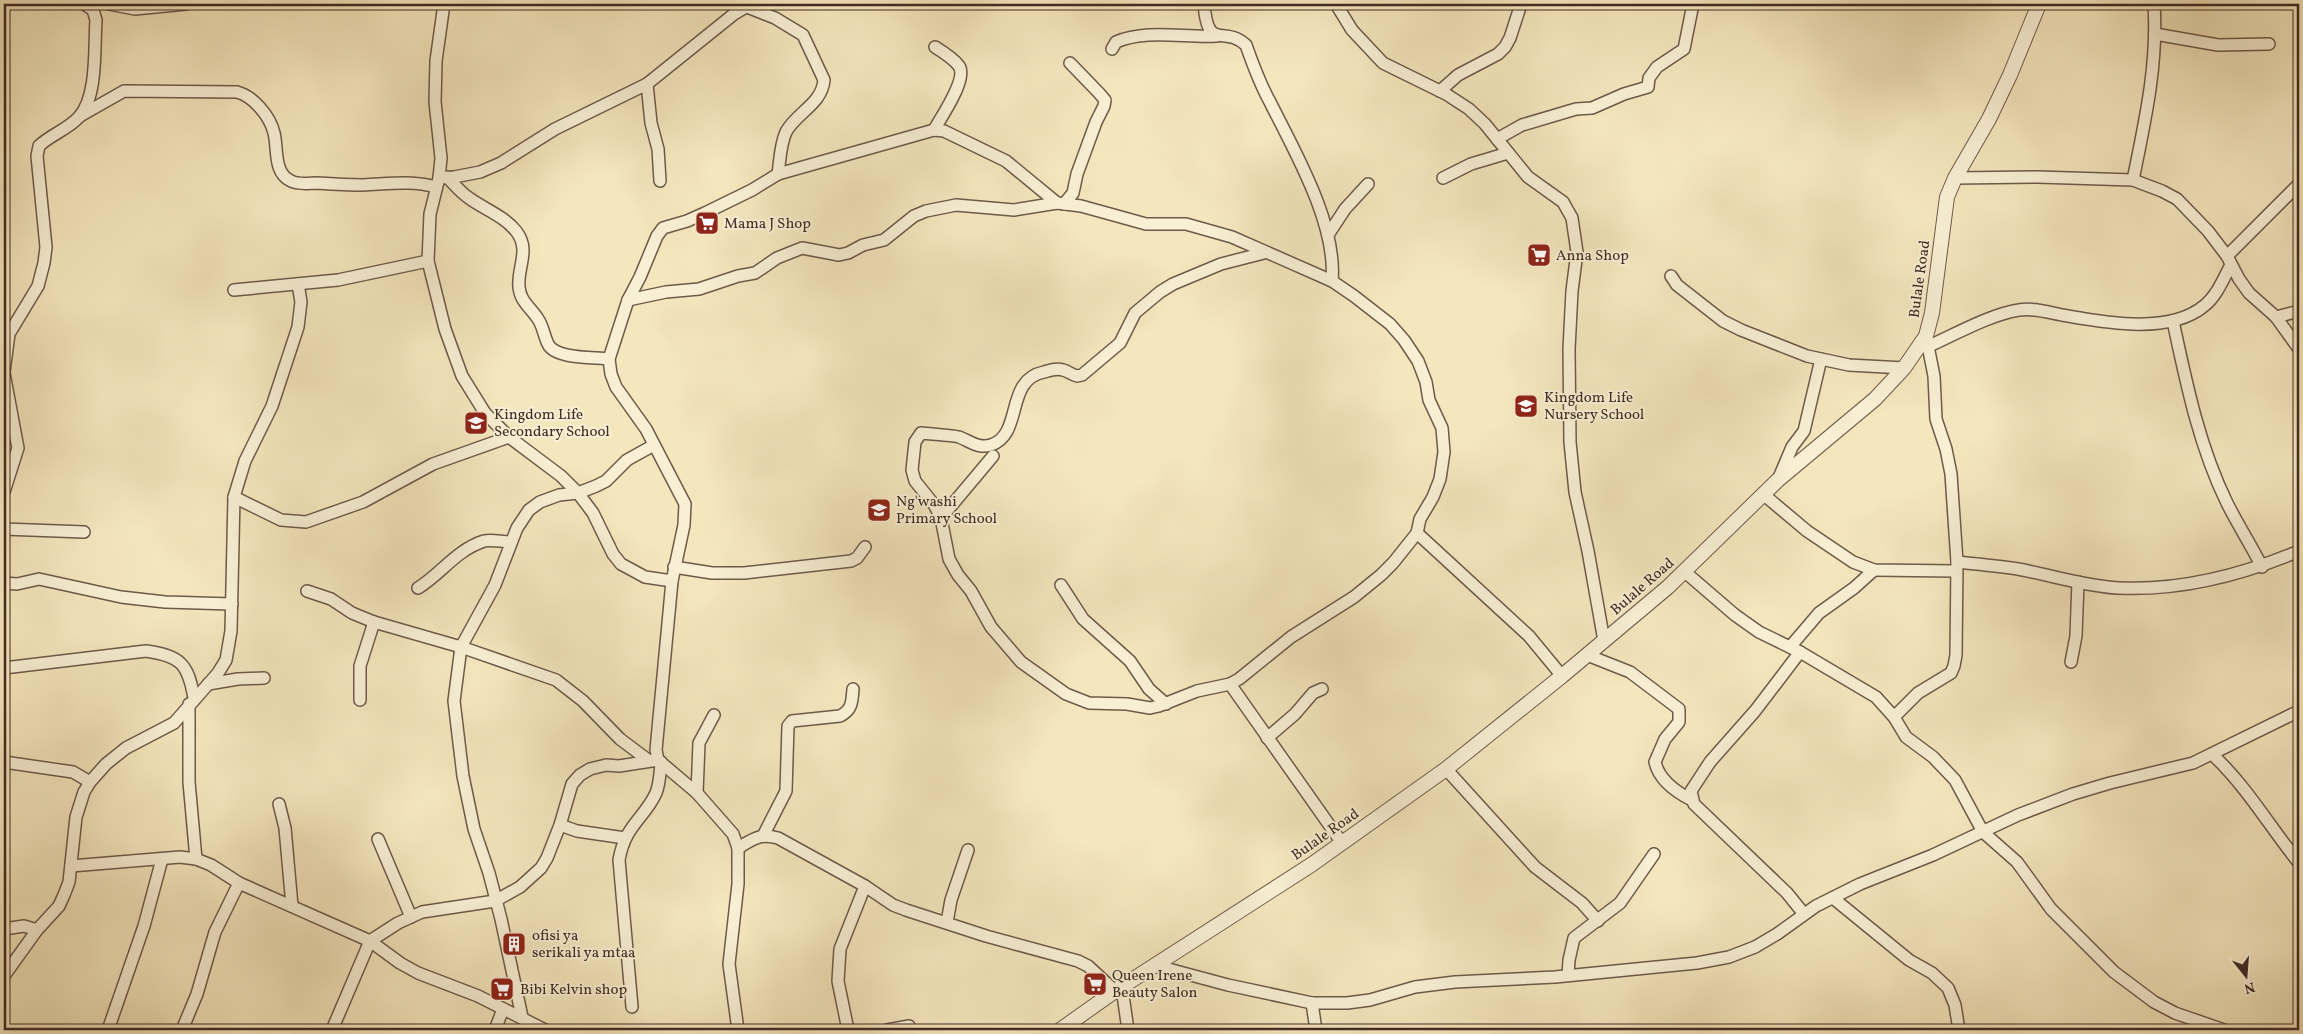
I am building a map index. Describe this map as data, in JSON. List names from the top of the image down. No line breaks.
{"streets":{"street":["Bulale Road"]},"places":{"supermarket":["Mama J Shop","Anna Shop","Queen Irene Beauty Salon","Bibi Kelvin shop"],"school or university":["Kingdom Life Nursery School","Kingdom Life Secondary School","Ng'washi Primary School"],"building":["ofisi ya serikali ya mtaa"]},"north":"bottom"}
